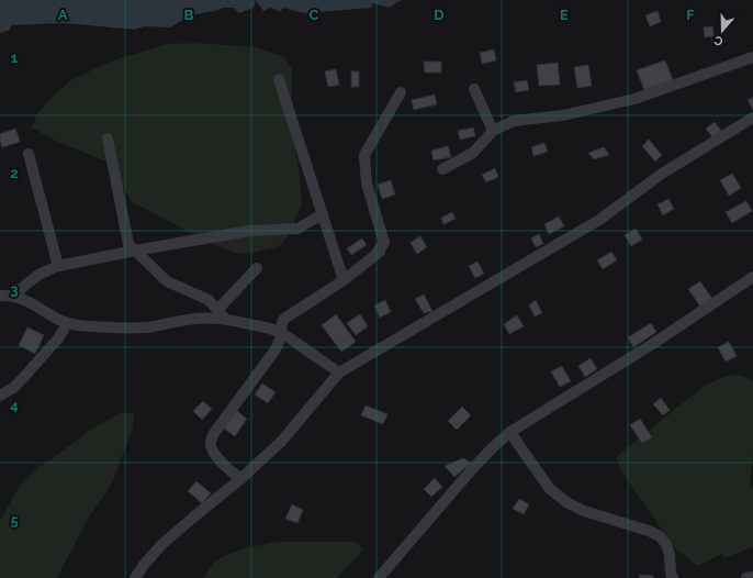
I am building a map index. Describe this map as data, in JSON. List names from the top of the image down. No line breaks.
{"north":"bottom","grid":{"columns":["A","B","C","D","E","F"],"rows":["1","2","3","4","5"]}}
